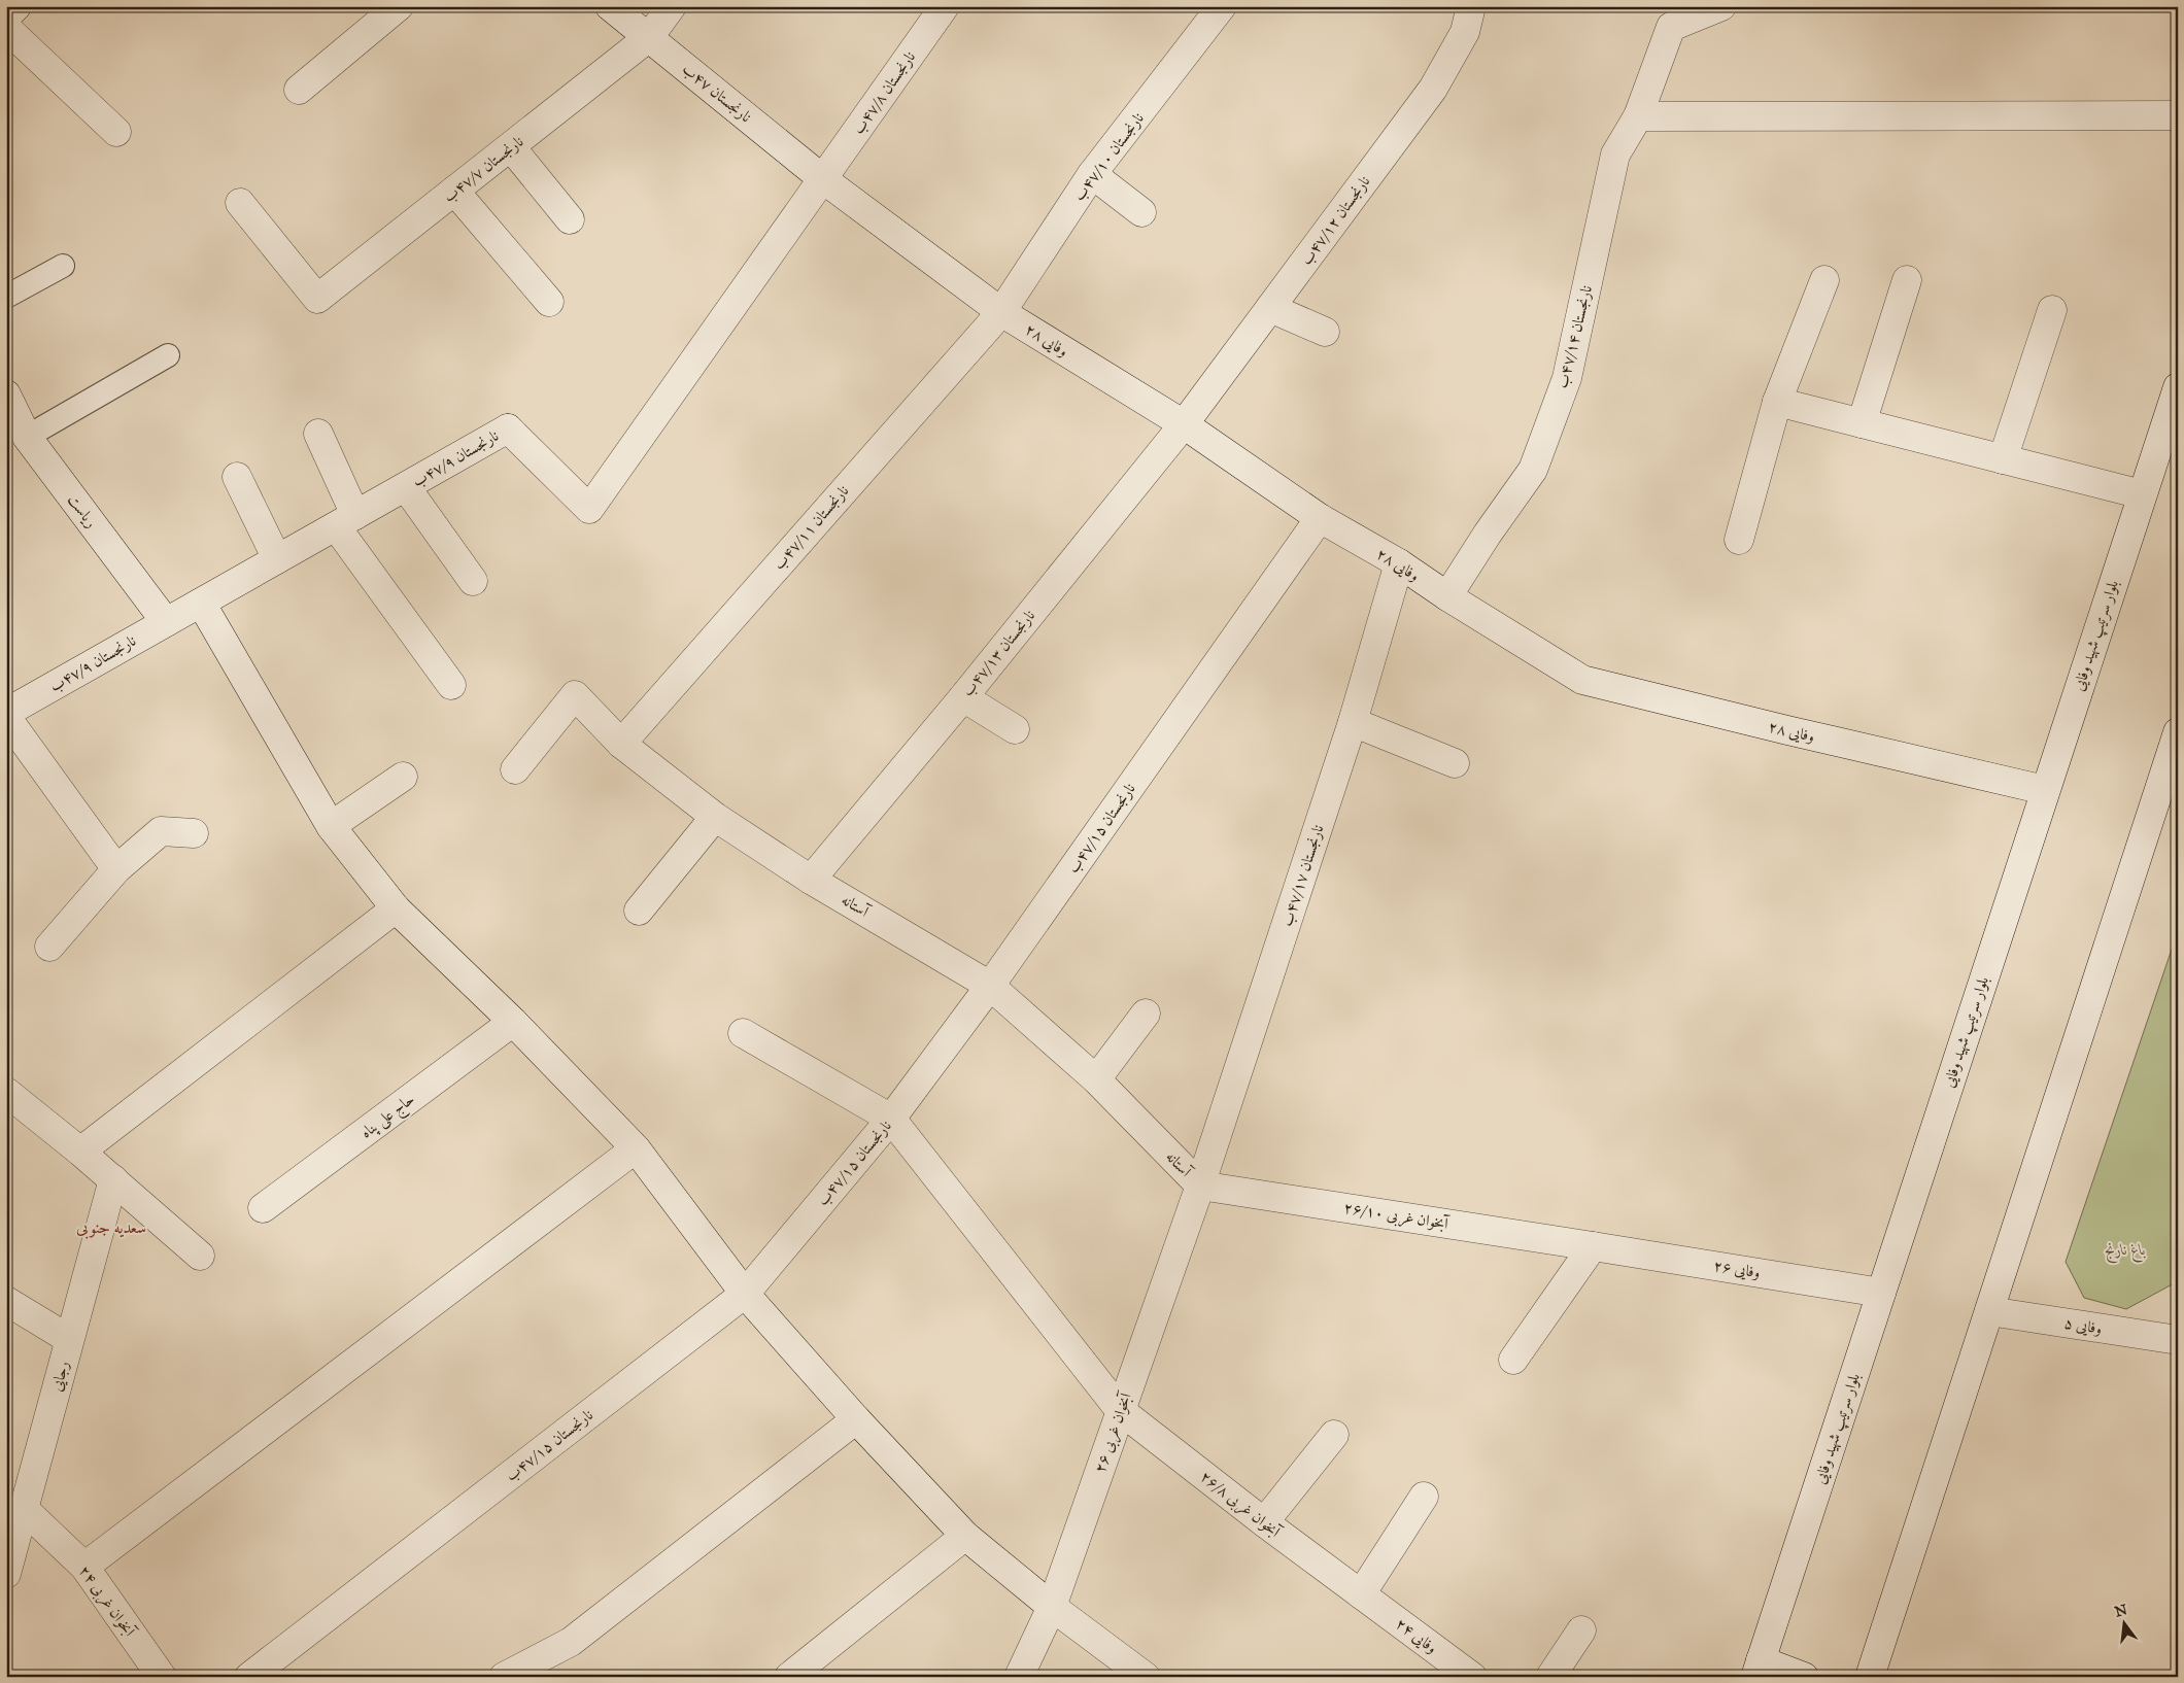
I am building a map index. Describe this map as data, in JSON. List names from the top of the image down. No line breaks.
{"streets":{"street":["نارنجستان ۴۷ب","نارنجستان ۴۷/۸ب","نارنجستان ۴۷/۱۰ب","نارنجستان ۴۷/۷ب","نارنجستان ۴۷/۱۲ب","نارنجستان ۴۷/۱۴ب","وفایی ۲۸","نارنجستان ۴۷/۹ب","ریاست","نارنجستان ۴۷/۱۱ب","بلوار سرتیپ شهید وفایی","نارنجستان ۴۷/۱۳ب","نارنجستان ۴۷/۱۵ب","نارنجستان ۴۷/۱۷ب","آستانه","حاج علی پناه","آبخوان غربی ۲۶/۱۰","وفایی ۲۶","وفایی ۵","رجایی","آبخوان غربی ۲۶","آبخوان غربی ۲۶/۸","آبخوان غربی ۲۴","وفایی ۲۴"]},"crossings":[["نارنجستان ۴۷ب","نارنجستان ۴۷/۸ب"],["نارنجستان ۴۷ب","نارنجستان ۴۷/۷ب"],["نارنجستان ۴۷ب","وفایی ۲۸"],["نارنجستان ۴۷ب","نارنجستان ۴۷/۹ب"],["نارنجستان ۴۷/۸ب","وفایی ۲۸"],["نارنجستان ۴۷/۸ب","نارنجستان ۴۷/۹ب"],["نارنجستان ۴۷/۱۰ب","وفایی ۲۸"],["نارنجستان ۴۷/۱۰ب","نارنجستان ۴۷/۱۱ب"],["نارنجستان ۴۷/۱۲ب","وفایی ۲۸"],["نارنجستان ۴۷/۱۲ب","نارنجستان ۴۷/۱۳ب"],["نارنجستان ۴۷/۱۴ب","وفایی ۲۸"],["وفایی ۲۸","نارنجستان ۴۷/۹ب"],["وفایی ۲۸","نارنجستان ۴۷/۱۱ب"],["وفایی ۲۸","بلوار سرتیپ شهید وفایی"],["وفایی ۲۸","نارنجستان ۴۷/۱۳ب"],["وفایی ۲۸","نارنجستان ۴۷/۱۵ب"],["وفایی ۲۸","نارنجستان ۴۷/۱۷ب"],["نارنجستان ۴۷/۹ب","ریاست"],["نارنجستان ۴۷/۱۱ب","آستانه"],["بلوار سرتیپ شهید وفایی","وفایی ۲۶"],["نارنجستان ۴۷/۱۳ب","آستانه"],["نارنجستان ۴۷/۱۵ب","آستانه"],["نارنجستان ۴۷/۱۵ب","آبخوان غربی ۲۶/۸"],["نارنجستان ۴۷/۱۷ب","آستانه"],["نارنجستان ۴۷/۱۷ب","آبخوان غربی ۲۶/۱۰"],["نارنجستان ۴۷/۱۷ب","آبخوان غربی ۲۶"],["آستانه","آبخوان غربی ۲۶/۱۰"],["آستانه","آبخوان غربی ۲۶"],["آبخوان غربی ۲۶/۱۰","وفایی ۲۶"],["آبخوان غربی ۲۶/۱۰","آبخوان غربی ۲۶"],["رجایی","آبخوان غربی ۲۴"],["آبخوان غربی ۲۶","آبخوان غربی ۲۶/۸"],["آبخوان غربی ۲۶/۸","وفایی ۲۴"]],"districts":["سعدیه جنوبی"],"parks":["باغ نارنج"],"north":"top"}
